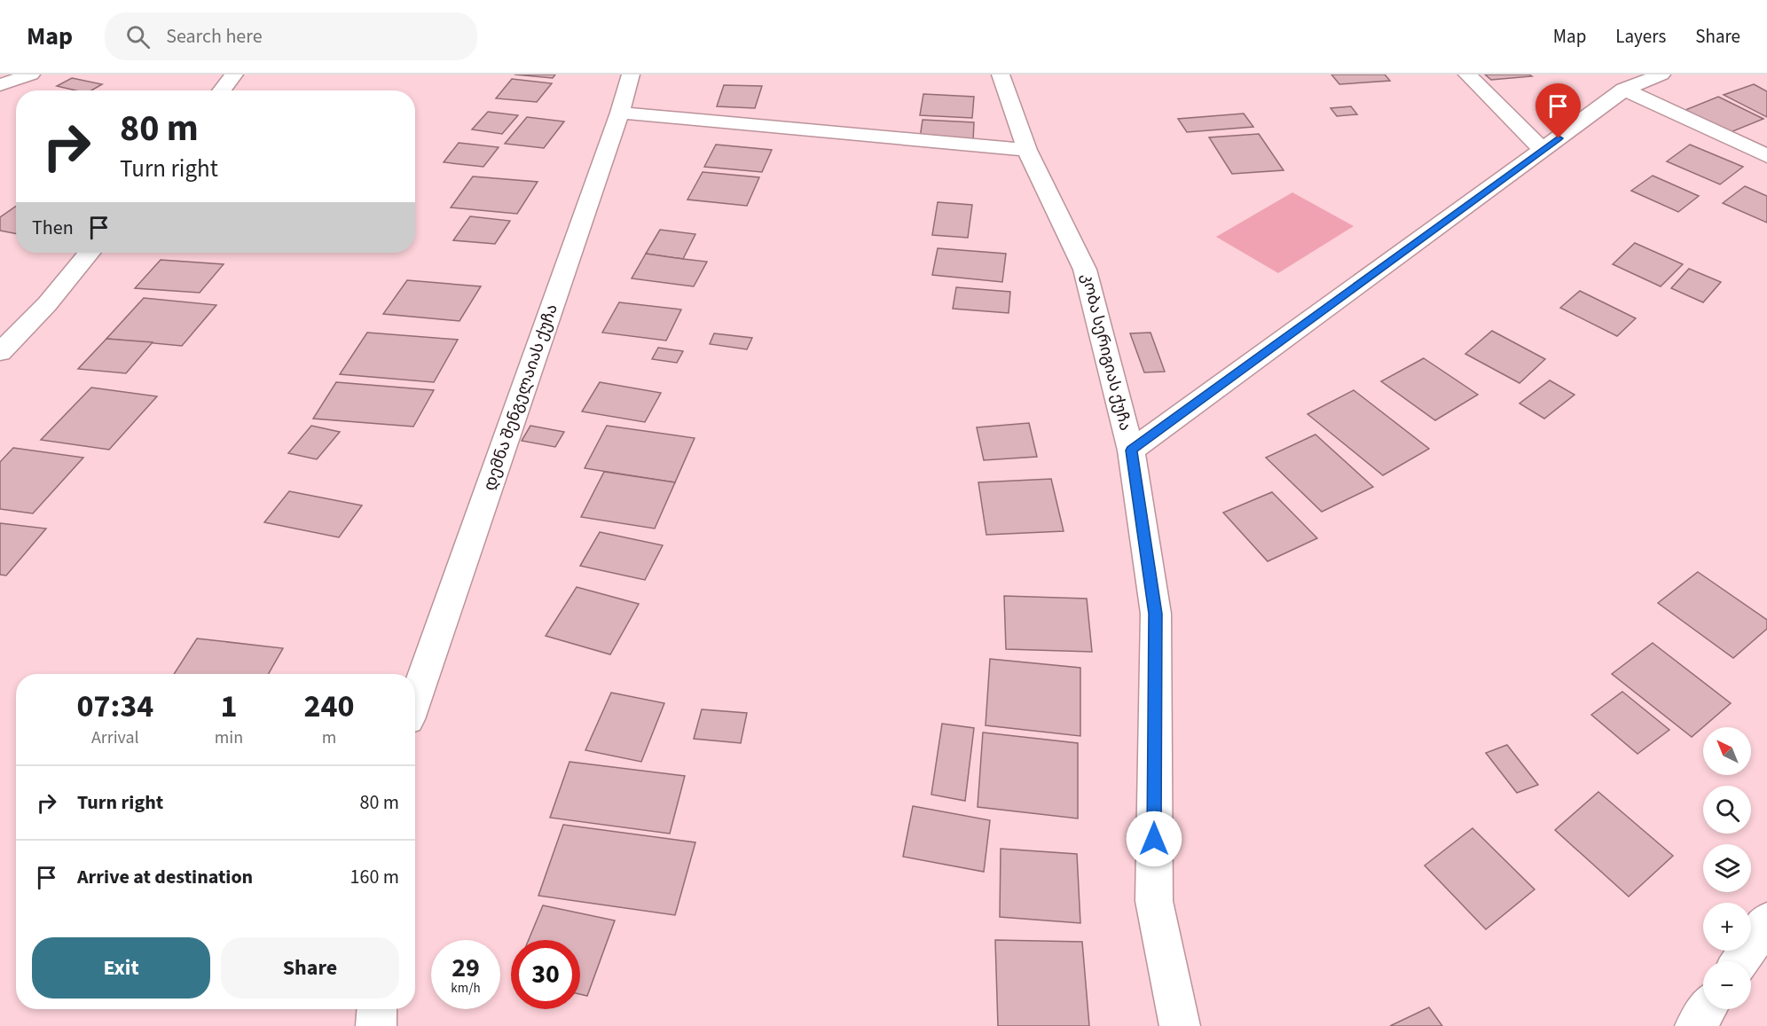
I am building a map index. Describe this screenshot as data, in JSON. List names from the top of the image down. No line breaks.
{"streets":{"street":["კობა სერიგიას ქუჩა","დემნა შენგელაიას ქუჩა"]},"north":"top left","page":{"header":"Map","search":"Search here","nav":["Map","Layers","Share"],"turn":["80 m","Turn right"],"then":"Then","eta":["07:34","Arrival","1","min","240","m"],"map_buttons":["+","−"],"list":[{"name":"Turn right","value":"80 m"},{"name":"Arrive at destination","value":"160 m"}],"buttons":["Exit","Share"],"speed":"29 km/h","limit":"30"}}
